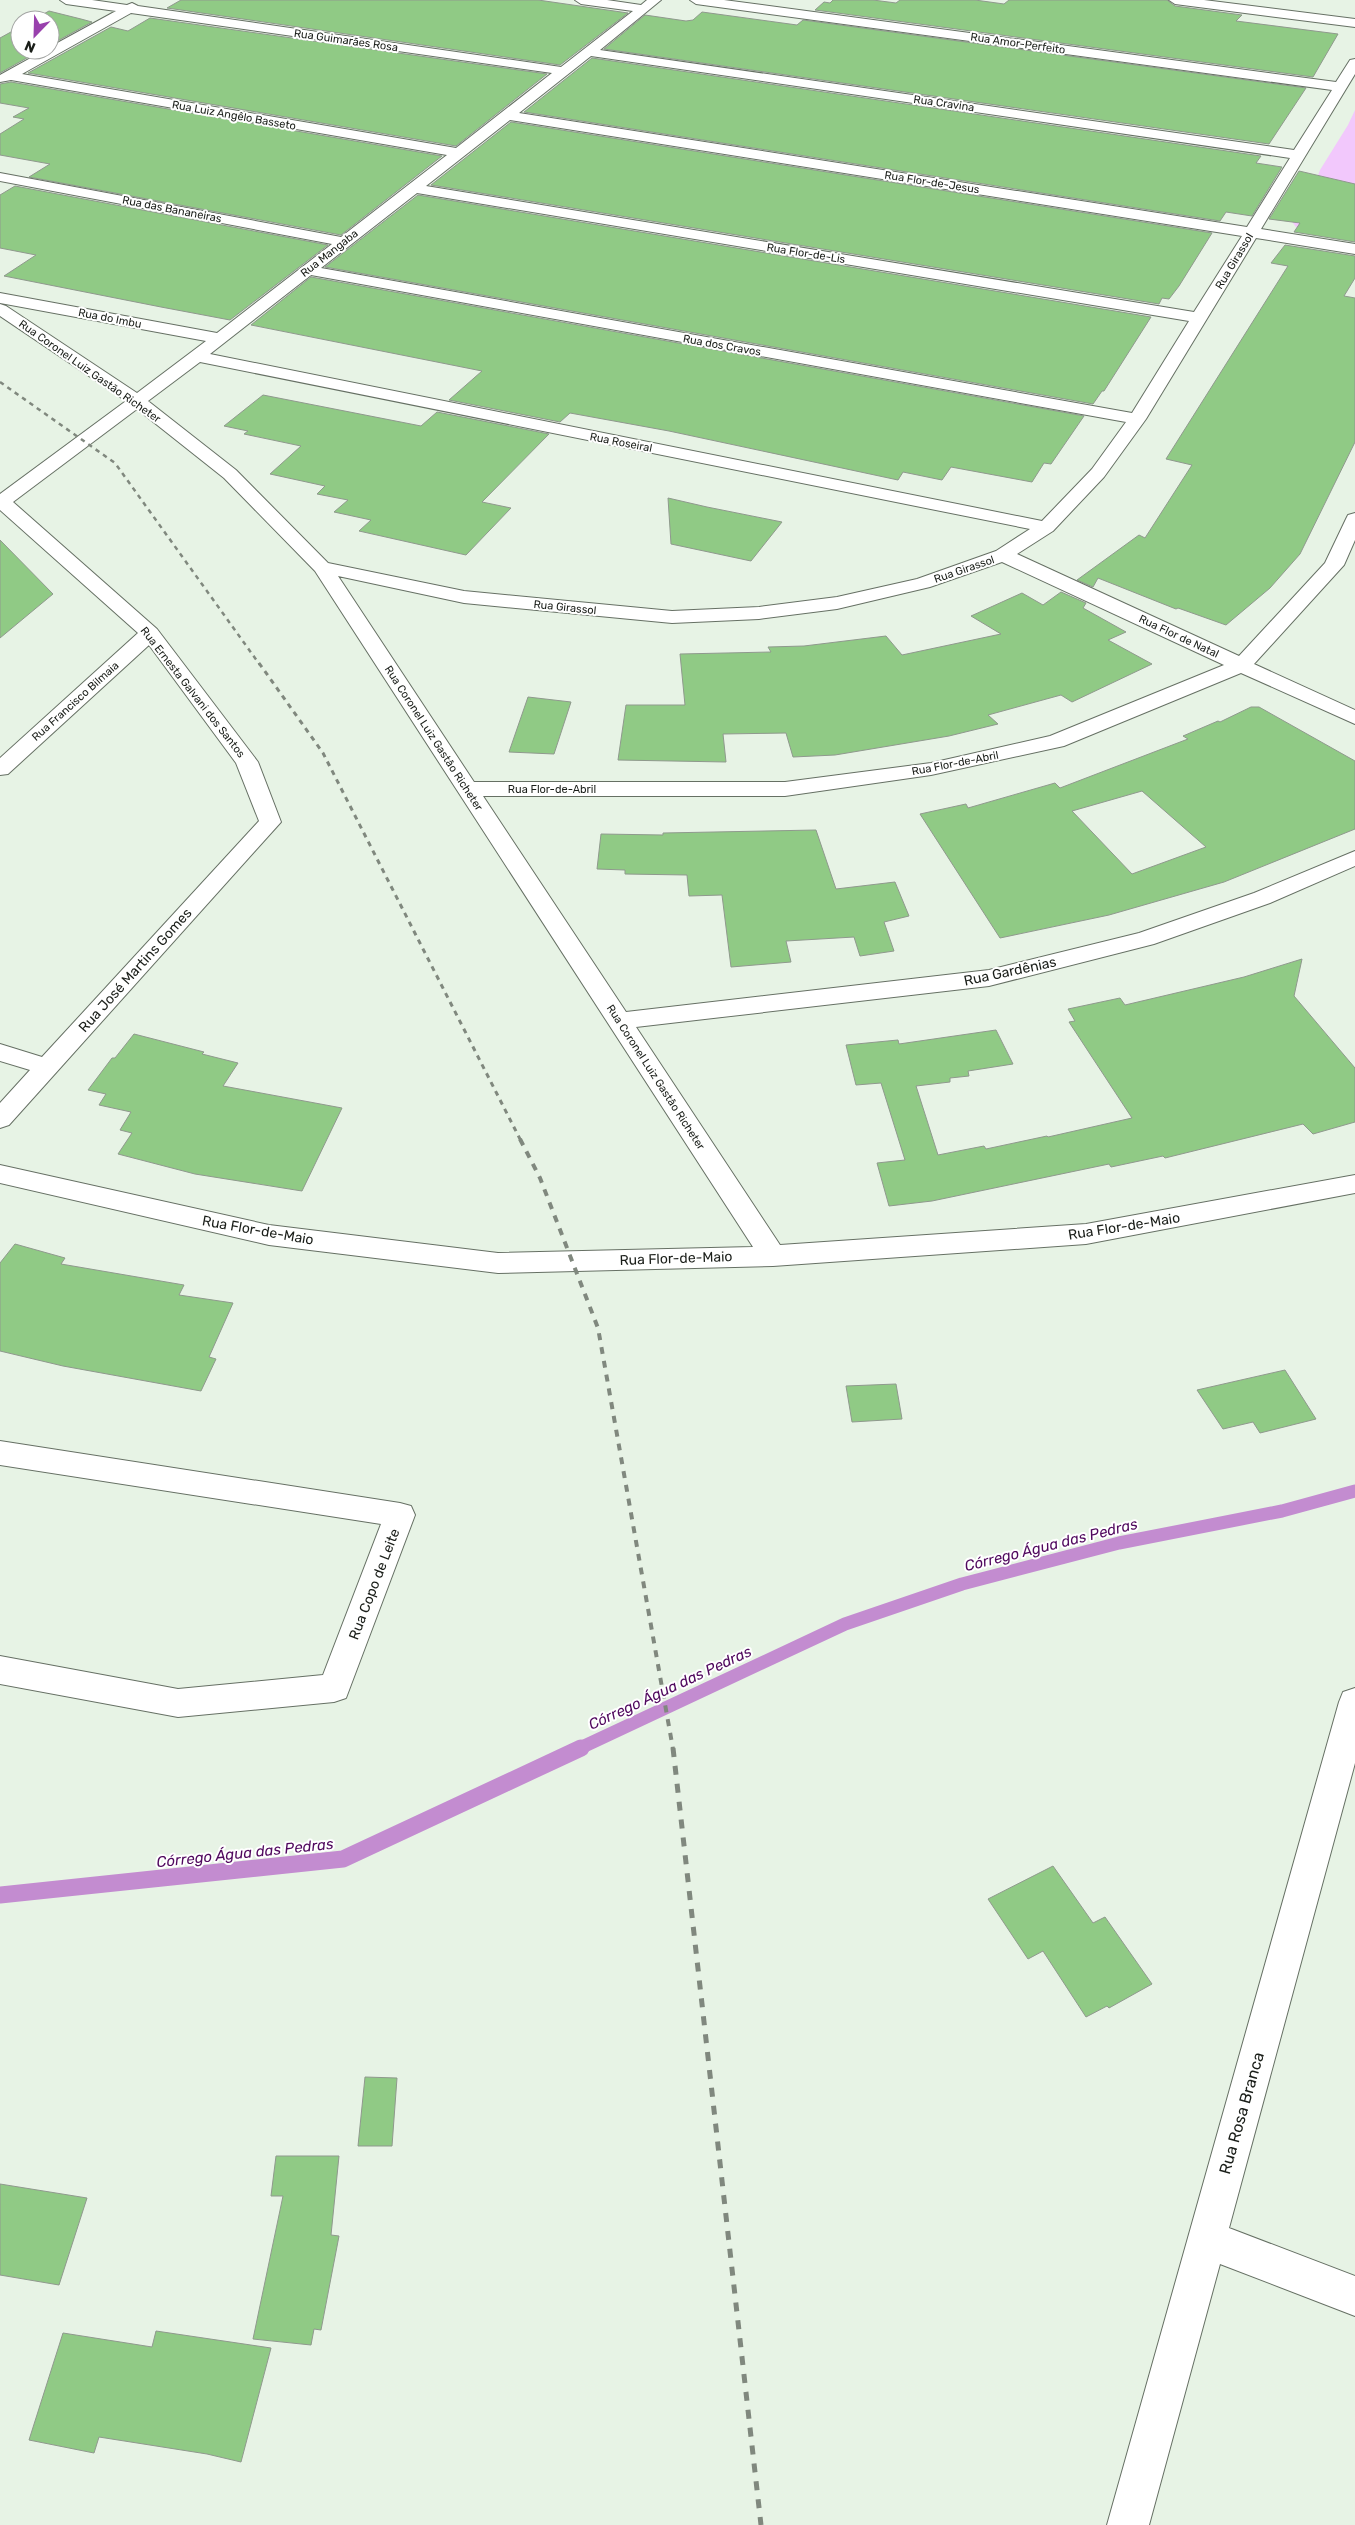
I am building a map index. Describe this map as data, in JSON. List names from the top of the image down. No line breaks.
{"streets":{"street":["Rua Guimarães Rosa","Rua Amor-Perfeito","Rua Cravina","Rua Luiz Angêlo Basseto","Rua Flor-de-Jesus","Rua das Bananeiras","Rua Mangaba","Rua Flor-de-Lis","Rua Girassol","Rua do Imbu","Rua dos Cravos","Rua Coronel Luiz Gastão Richeter","Rua Roseiral","Rua Flor de Natal","Rua Ernesta Galvani dos Santos","Rua Francisco Bilmaia","Rua Flor-de-Abril","Rua José Martins Gomes","Rua Gardênias","Rua Flor-de-Maio","Rua Copo de Leite","Rua Rosa Branca"]},"crossings":[["Rua Guimarães Rosa","Rua Mangaba"],["Rua Amor-Perfeito","Rua Girassol"],["Rua Cravina","Rua Mangaba"],["Rua Cravina","Rua Girassol"],["Rua Luiz Angêlo Basseto","Rua Mangaba"],["Rua Flor-de-Jesus","Rua Mangaba"],["Rua Flor-de-Jesus","Rua Girassol"],["Rua das Bananeiras","Rua Mangaba"],["Rua Mangaba","Rua Flor-de-Lis"],["Rua Mangaba","Rua do Imbu"],["Rua Mangaba","Rua dos Cravos"],["Rua Mangaba","Rua Coronel Luiz Gastão Richeter"],["Rua Mangaba","Rua Roseiral"],["Rua Mangaba","Rua Ernesta Galvani dos Santos"],["Rua Flor-de-Lis","Rua Girassol"],["Rua Girassol","Rua dos Cravos"],["Rua Girassol","Rua Coronel Luiz Gastão Richeter"],["Rua Girassol","Rua Roseiral"],["Rua Girassol","Rua Flor de Natal"],["Rua Coronel Luiz Gastão Richeter","Rua Flor-de-Abril"],["Rua Coronel Luiz Gastão Richeter","Rua Gardênias"],["Rua Coronel Luiz Gastão Richeter","Rua Flor-de-Maio"],["Rua Flor de Natal","Rua Flor-de-Abril"],["Rua Ernesta Galvani dos Santos","Rua Francisco Bilmaia"],["Rua Ernesta Galvani dos Santos","Rua José Martins Gomes"]],"water":["Córrego Água das Pedras"],"north":"bottom left"}
